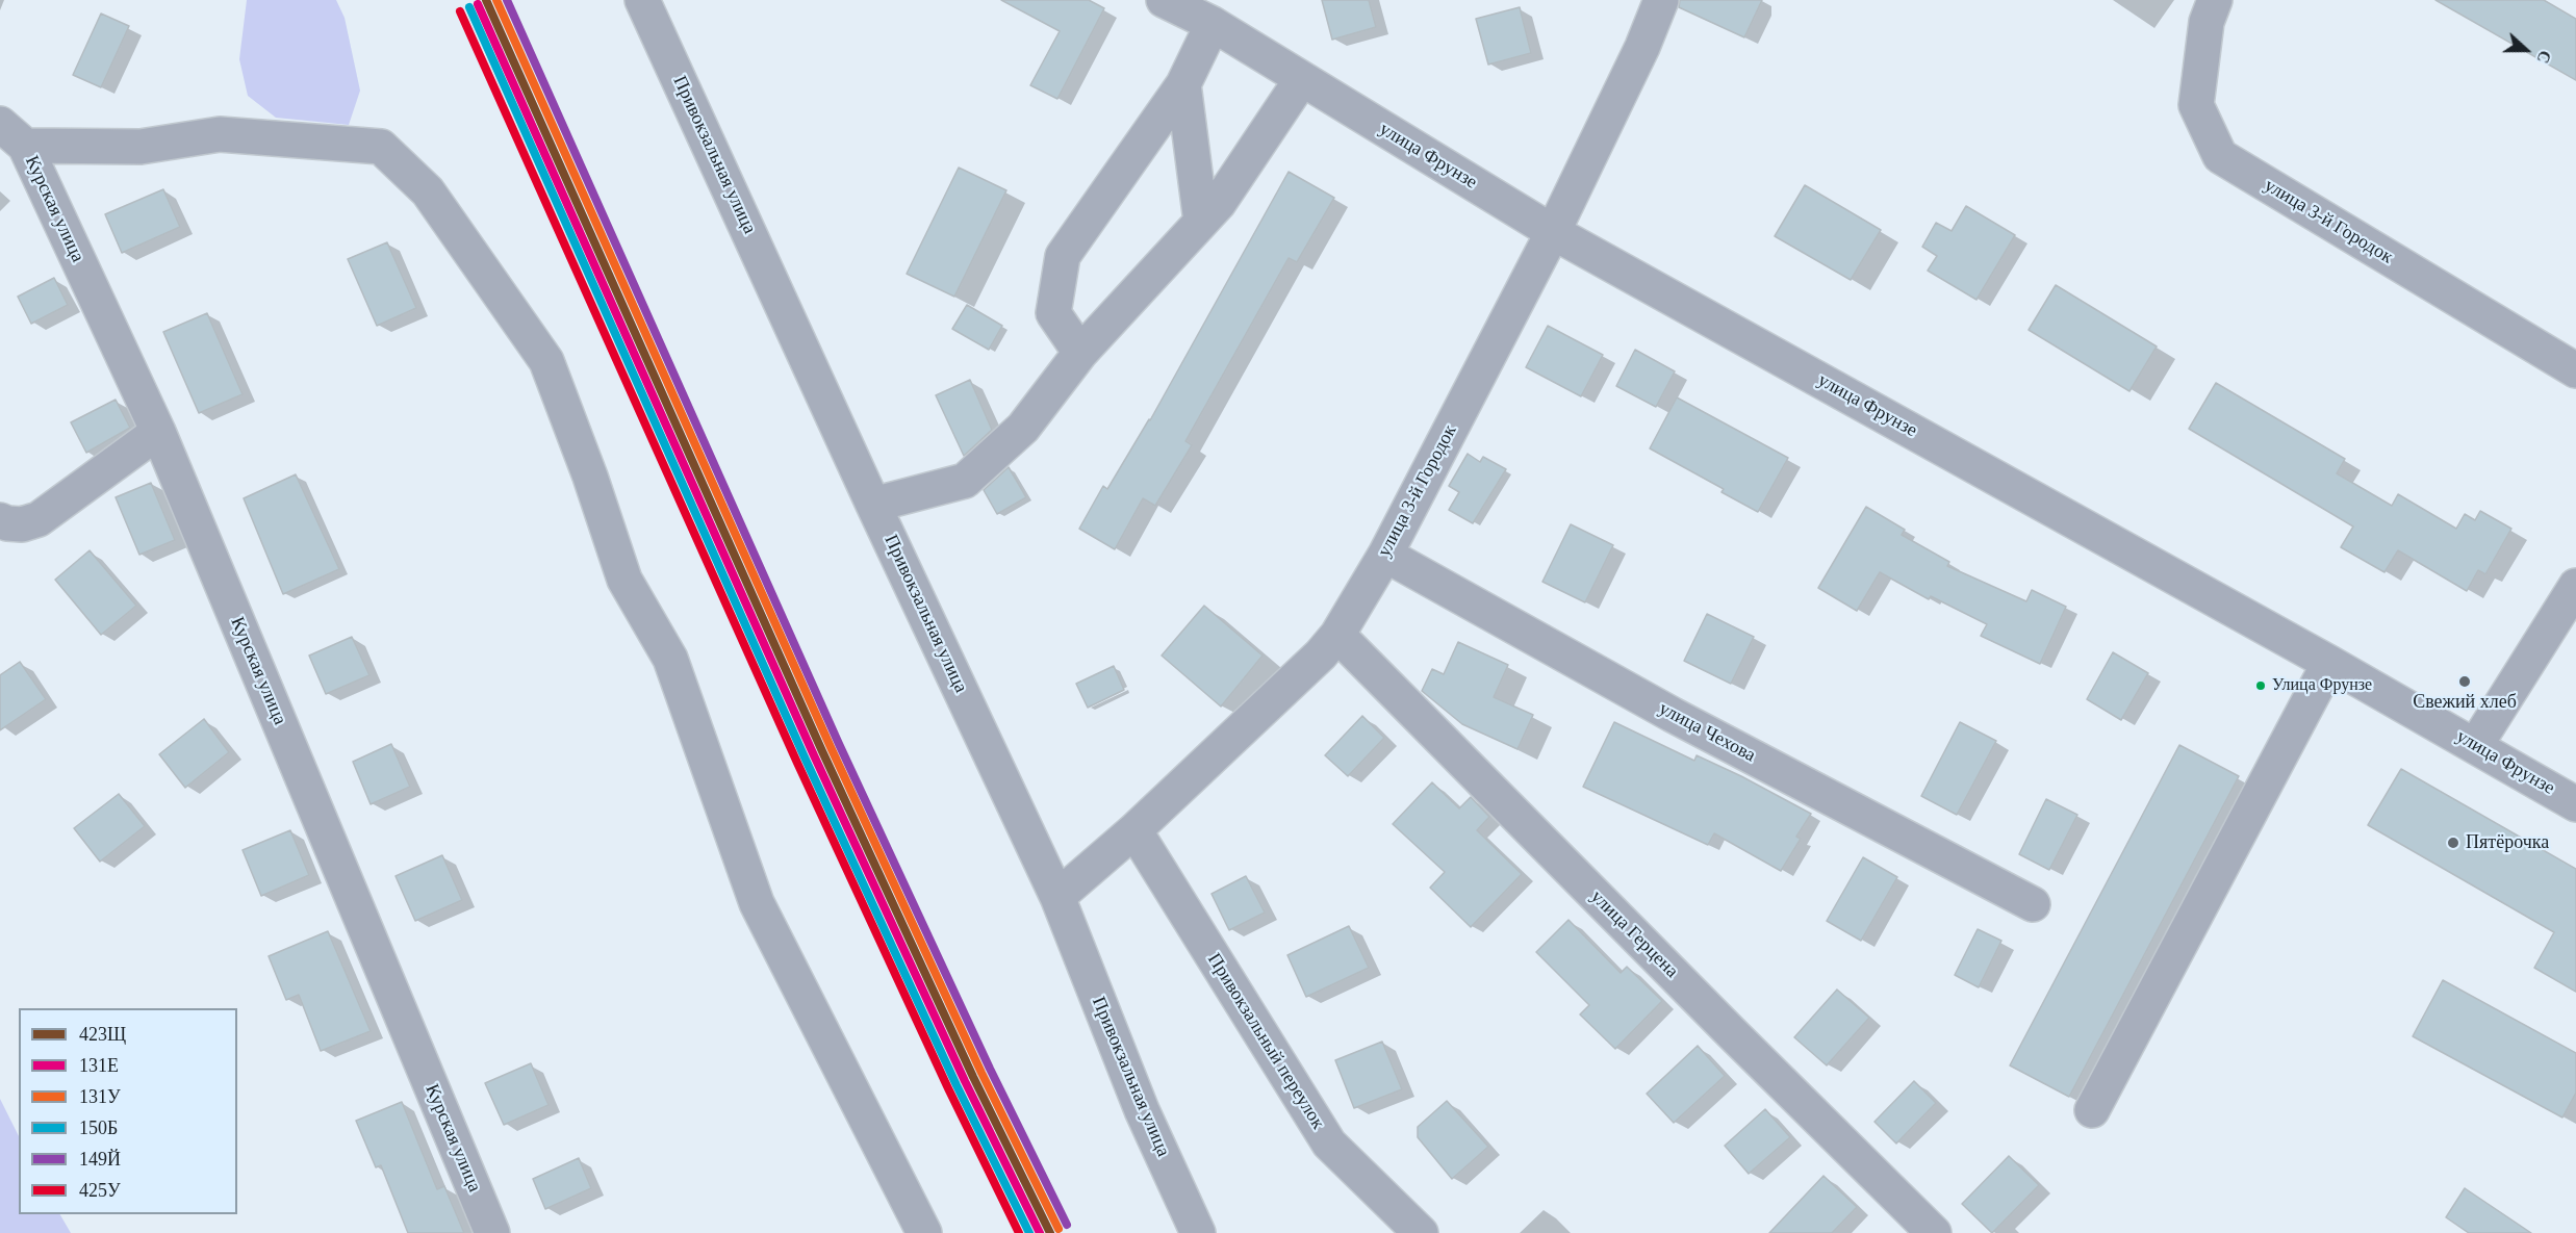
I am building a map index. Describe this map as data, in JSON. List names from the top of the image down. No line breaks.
{"streets":{"street":["Привокзальная улица","улица Фрунзе","Курская улица","улица 3-й Городок","улица Чехова","улица Герцена","Привокзальный переулок"]},"crossings":[["Привокзальная улица","улица 3-й Городок"],["улица Фрунзе","улица 3-й Городок"],["улица 3-й Городок","улица Чехова"],["улица 3-й Городок","улица Герцена"],["улица 3-й Городок","Привокзальный переулок"]],"places":["Свежий хлеб","Улица Фрунзе","Пятёрочка"],"lines":["transit line 423Щ","transit line 131У","transit line 149Й","transit line 131Е","transit line 150Б","transit line 425У"],"legend":["423Щ","131Е","131У","150Б","149Й","425У"],"north":"right"}
